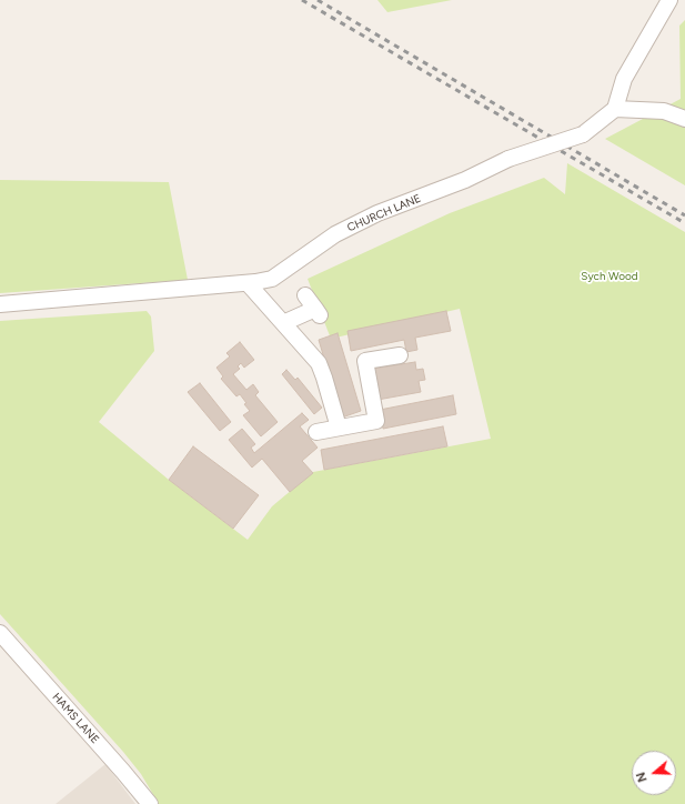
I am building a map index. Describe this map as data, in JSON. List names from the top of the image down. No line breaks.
{"streets":{"street":["CHURCH LANE","HAMS LANE"]},"parks":["Sych Wood"],"north":"left"}
